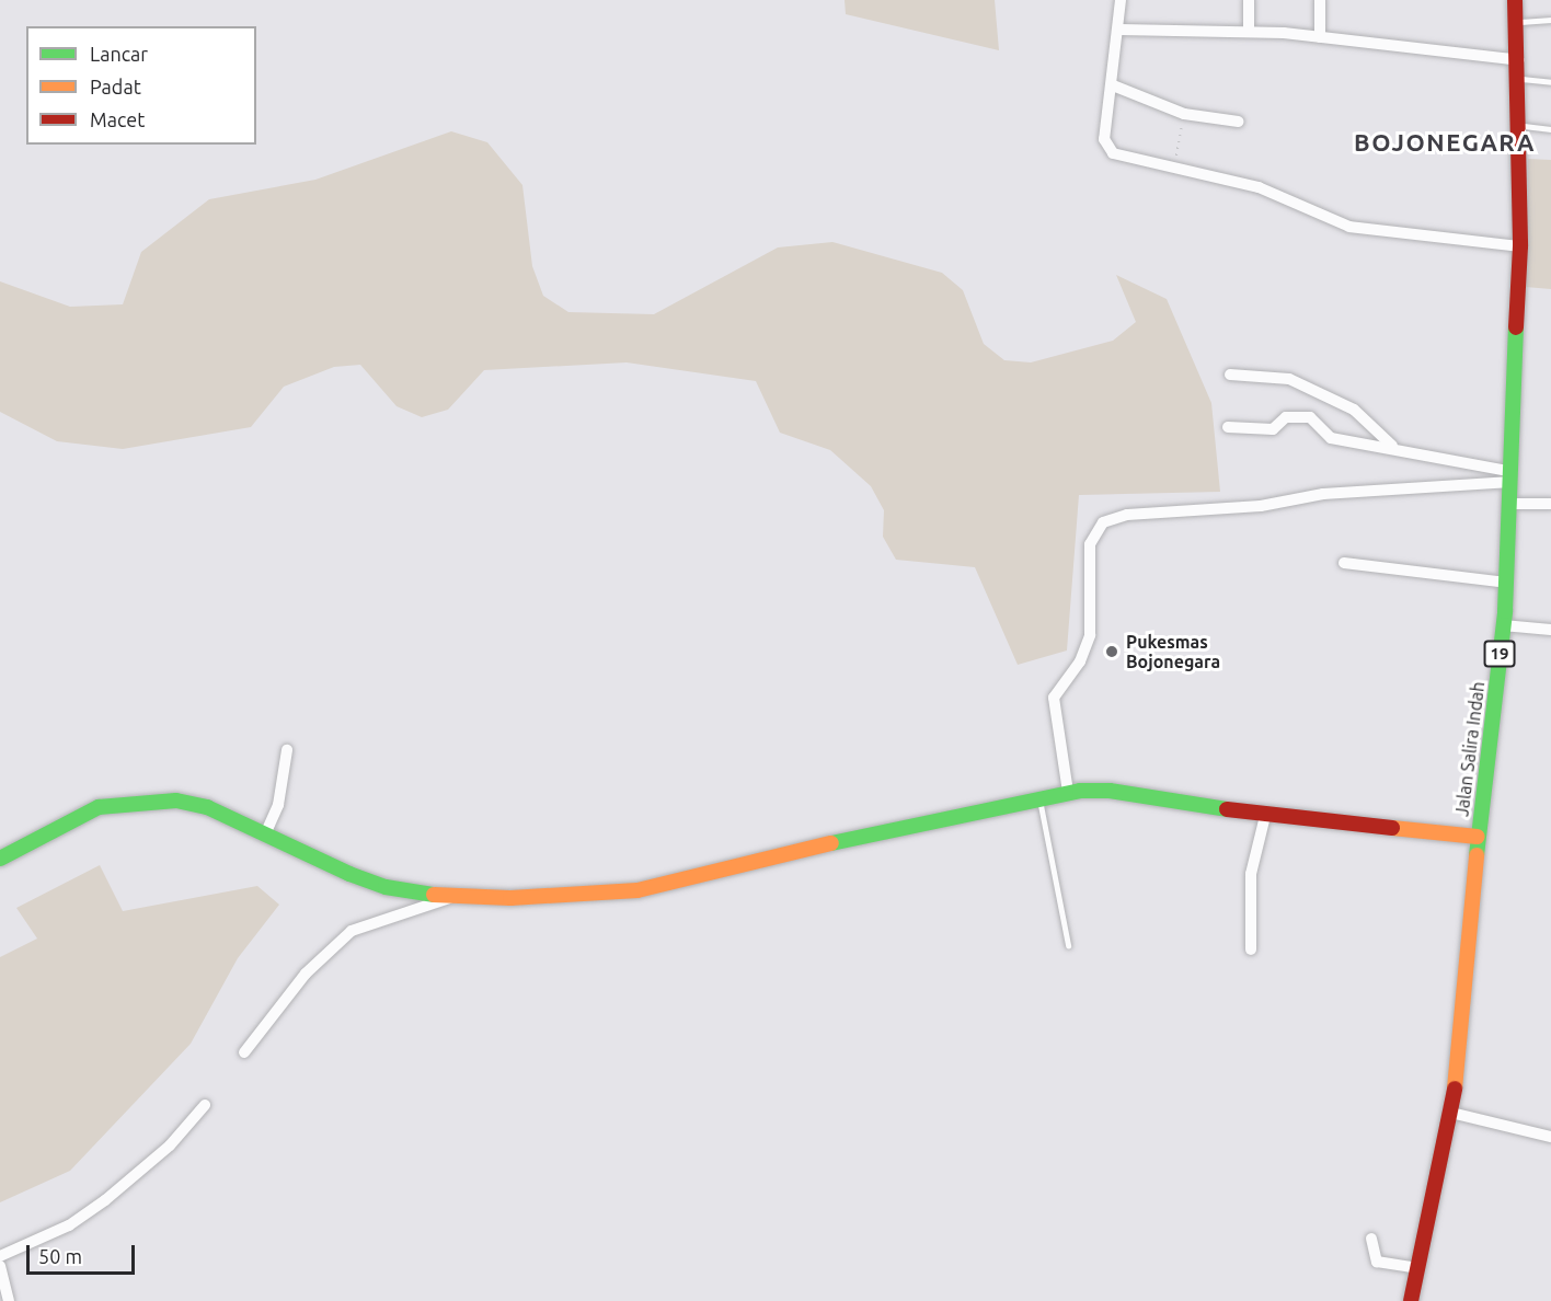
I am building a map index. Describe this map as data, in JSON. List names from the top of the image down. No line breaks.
{"streets":{"main road":["19","Jalan Salira Indah"]},"districts":["BOJONEGARA"],"places":["Pukesmas Bojonegara"],"legend":["Lancar","Padat","Macet"],"scale_bar":"50 m"}
